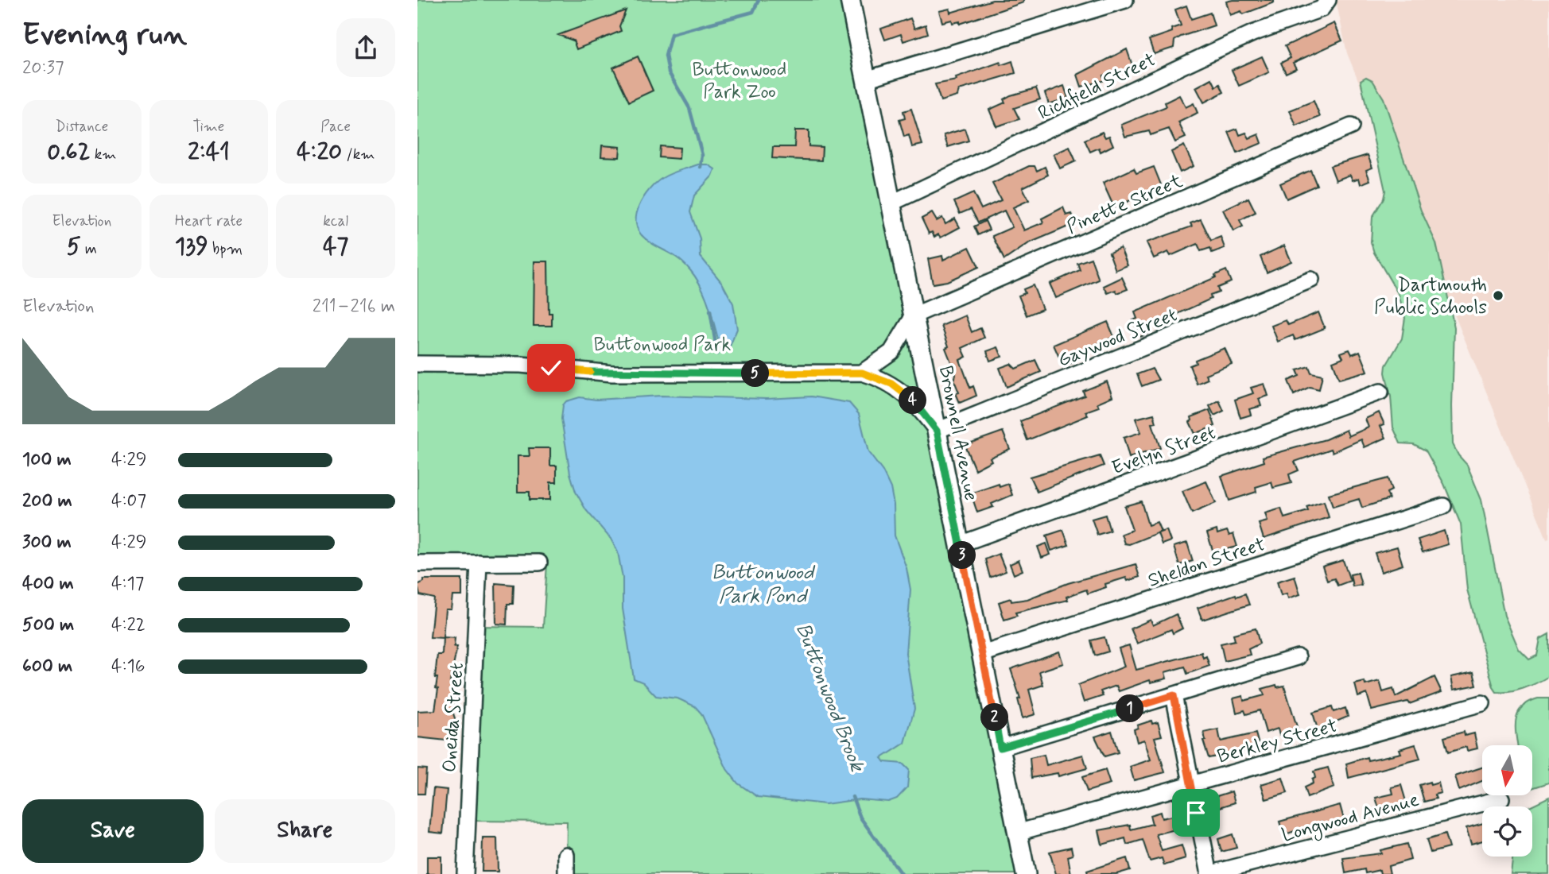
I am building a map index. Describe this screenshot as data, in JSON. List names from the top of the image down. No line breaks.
{"streets":{"main road":["Brownell Avenue"],"street":["Richfield Street","Pinette Street","Gaywood Street","Evelyn Street","Sheldon Street","Oneida Street","Berkley Street","Longwood Avenue"]},"crossings":[["Richfield Street","Brownell Avenue"],["Pinette Street","Brownell Avenue"],["Gaywood Street","Brownell Avenue"],["Brownell Avenue","Evelyn Street"],["Brownell Avenue","Sheldon Street"],["Brownell Avenue","Berkley Street"]],"water":["Buttonwood Park Pond","Buttonwood Brook"],"parks":["Buttonwood Park Zoo","Buttonwood Park"],"places":["Dartmouth Public Schools"],"north":"bottom","page":{"heading":["Evening run","20:37"],"stats":[["Distance","0.62 km"],["Time","2:41"],["Pace","4:20 /km"],["Elevation","5 m"],["Heart rate","139 bpm"],["kcal","47"]],"chart":["Elevation","211–216 m"],"pins":["5","4","3","1","2"],"list":[{"name":"100 m","note":"4:29"},{"name":"200 m","note":"4:07"},{"name":"300 m","note":"4:29"},{"name":"400 m","note":"4:17"},{"name":"500 m","note":"4:22"},{"name":"600 m","note":"4:16"}],"buttons":["Save","Share"]}}
